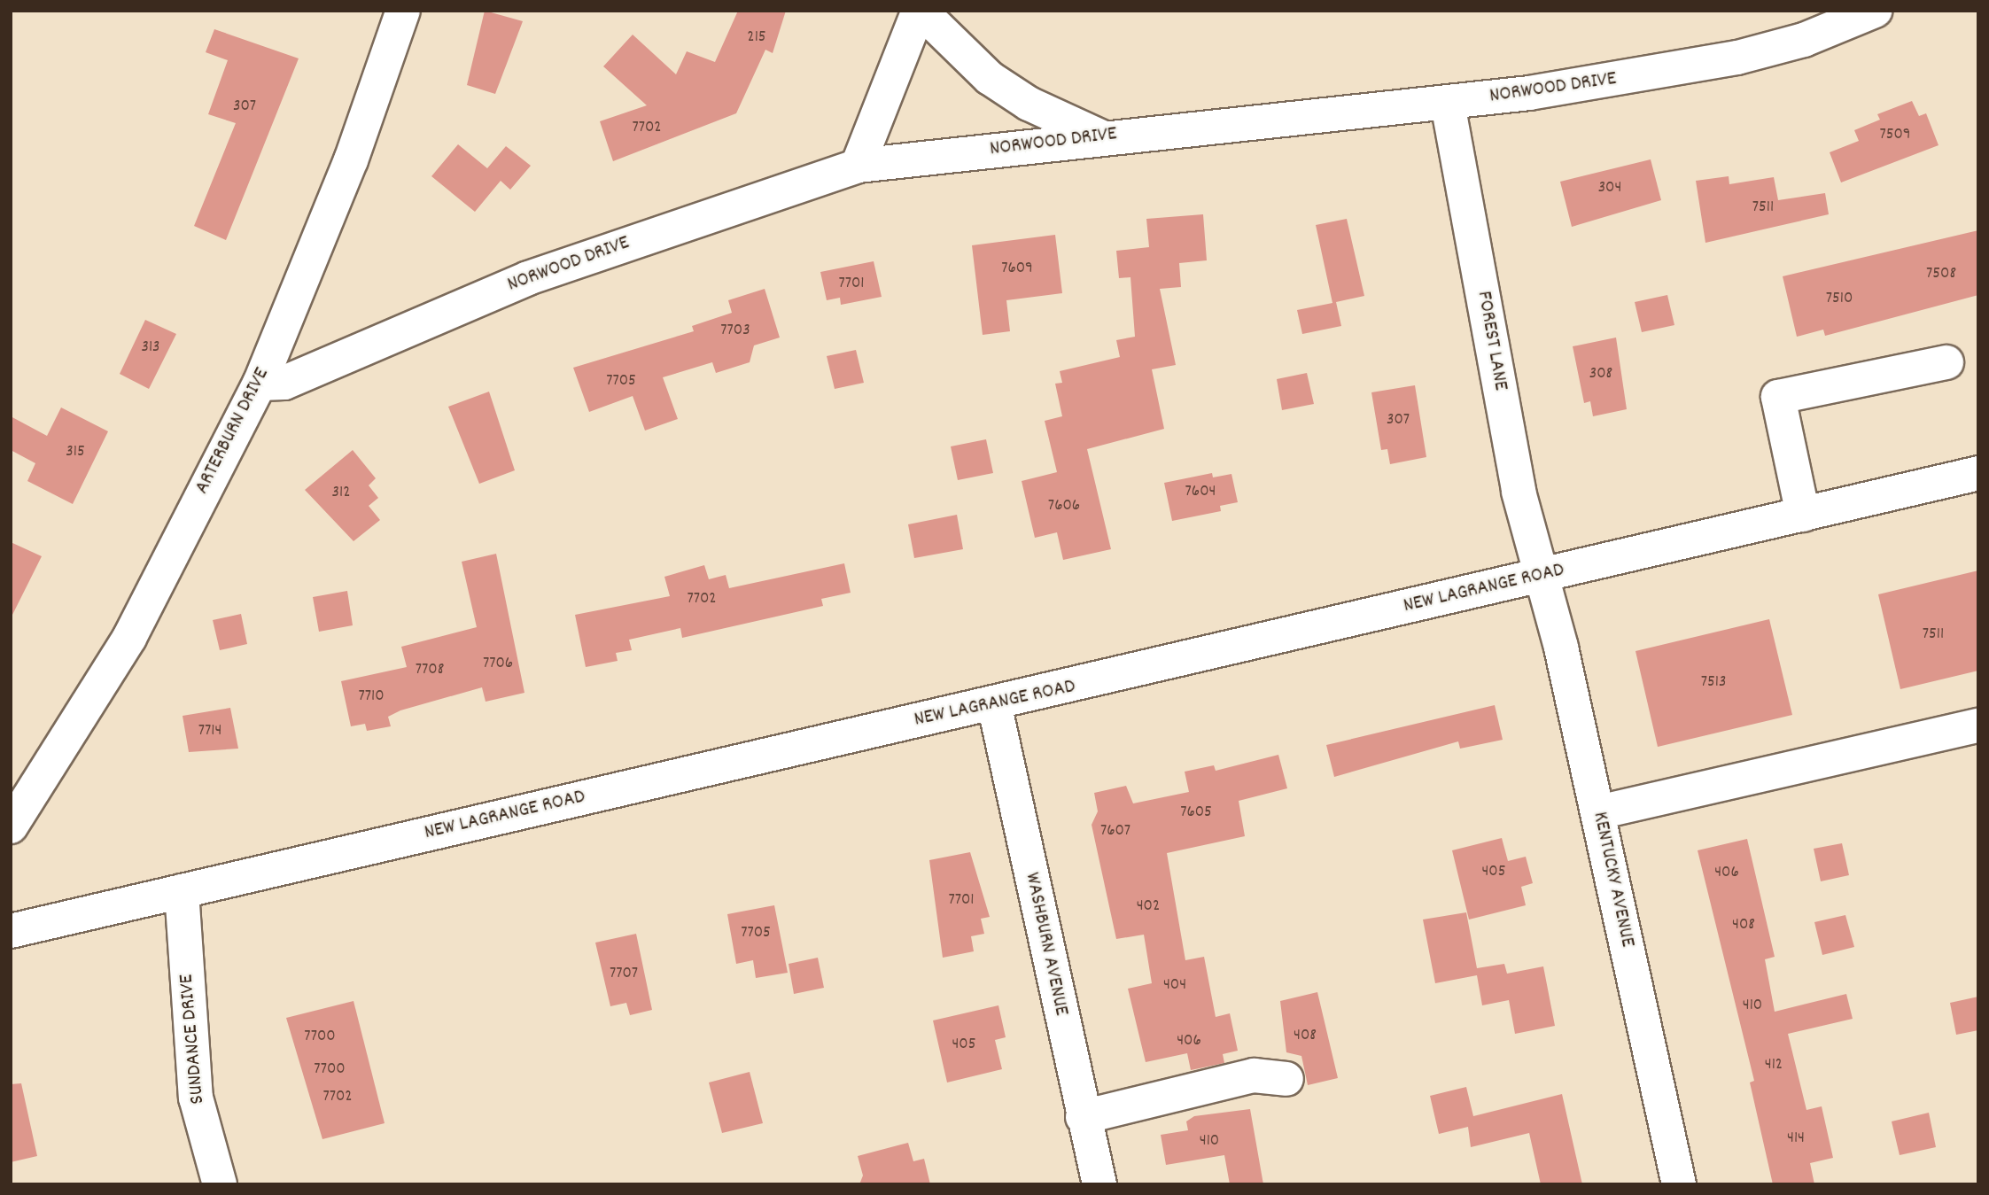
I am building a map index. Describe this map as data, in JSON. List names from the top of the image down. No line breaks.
{"streets":{"street":["NORWOOD DRIVE","FOREST LANE","ARTERBURN DRIVE","NEW LAGRANGE ROAD","KENTUCKY AVENUE","WASHBURN AVENUE","SUNDANCE DRIVE"]},"crossings":[["NORWOOD DRIVE","FOREST LANE"],["NORWOOD DRIVE","ARTERBURN DRIVE"],["FOREST LANE","NEW LAGRANGE ROAD"],["FOREST LANE","KENTUCKY AVENUE"],["NEW LAGRANGE ROAD","KENTUCKY AVENUE"],["NEW LAGRANGE ROAD","WASHBURN AVENUE"],["NEW LAGRANGE ROAD","SUNDANCE DRIVE"]],"house_numbers":["215","307","7702","7509","304","7511","7609","7508","7701","7510","7703","313","308","7705","307","315","7604","312","7606","7702","7511","7706","7708","7513","7710","7714","7605","7607","405","406","7701","402","408","7705","7707","404","410","408","7700","406","405","412","7700","7702","414","410"]}
